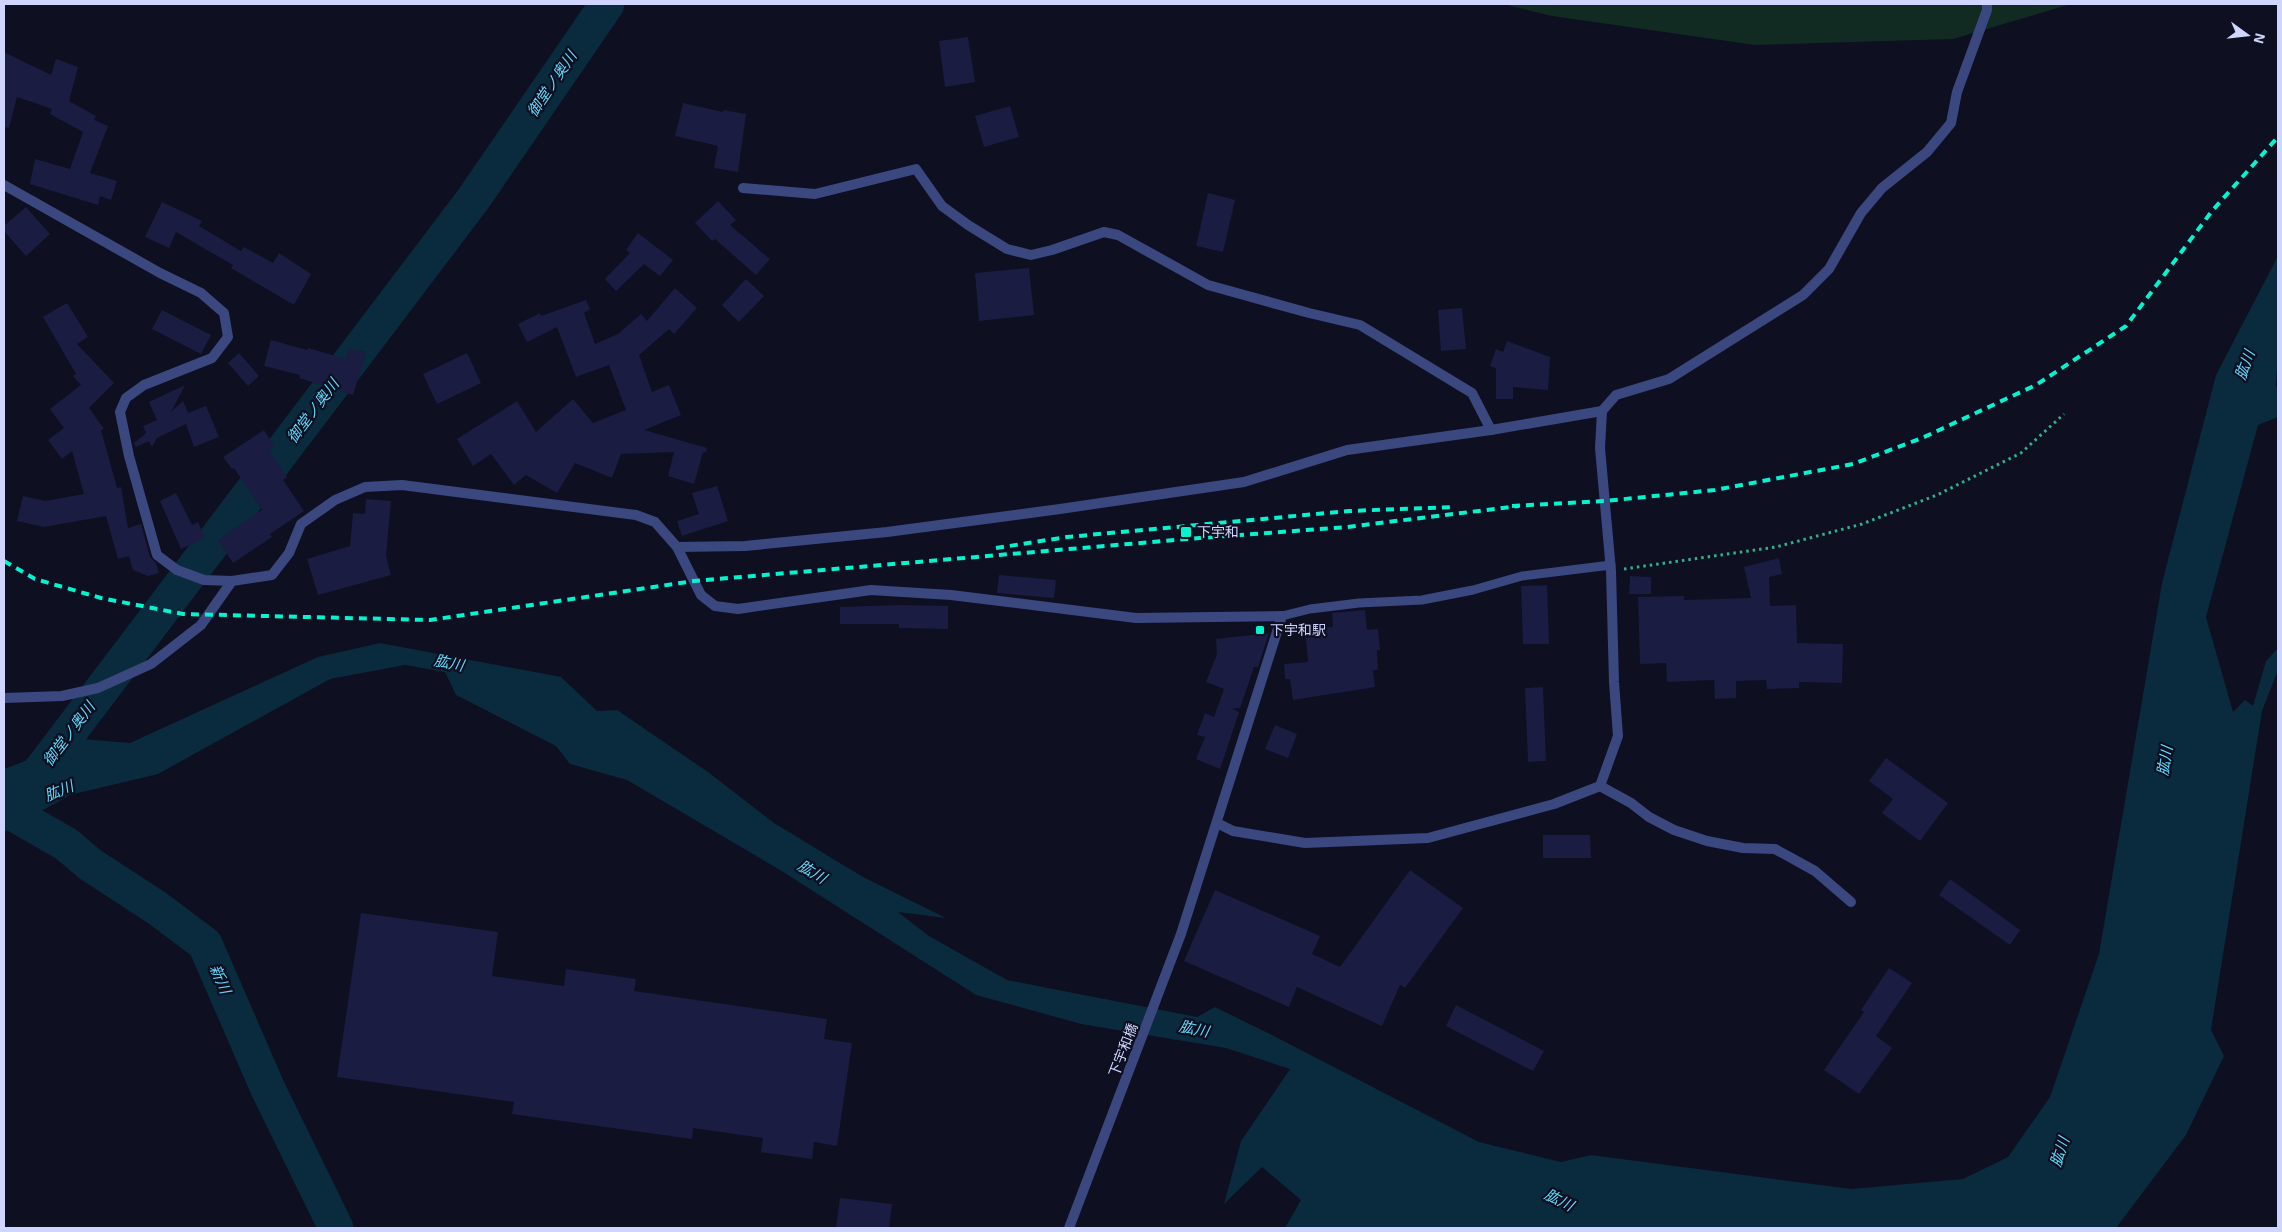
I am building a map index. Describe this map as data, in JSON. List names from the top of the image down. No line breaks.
{"streets":{"street":["下宇和橋"]},"water":["御堂ノ奥川","肱川","新川"],"places":{"transit":["下宇和","下宇和駅"]},"north":"right"}
